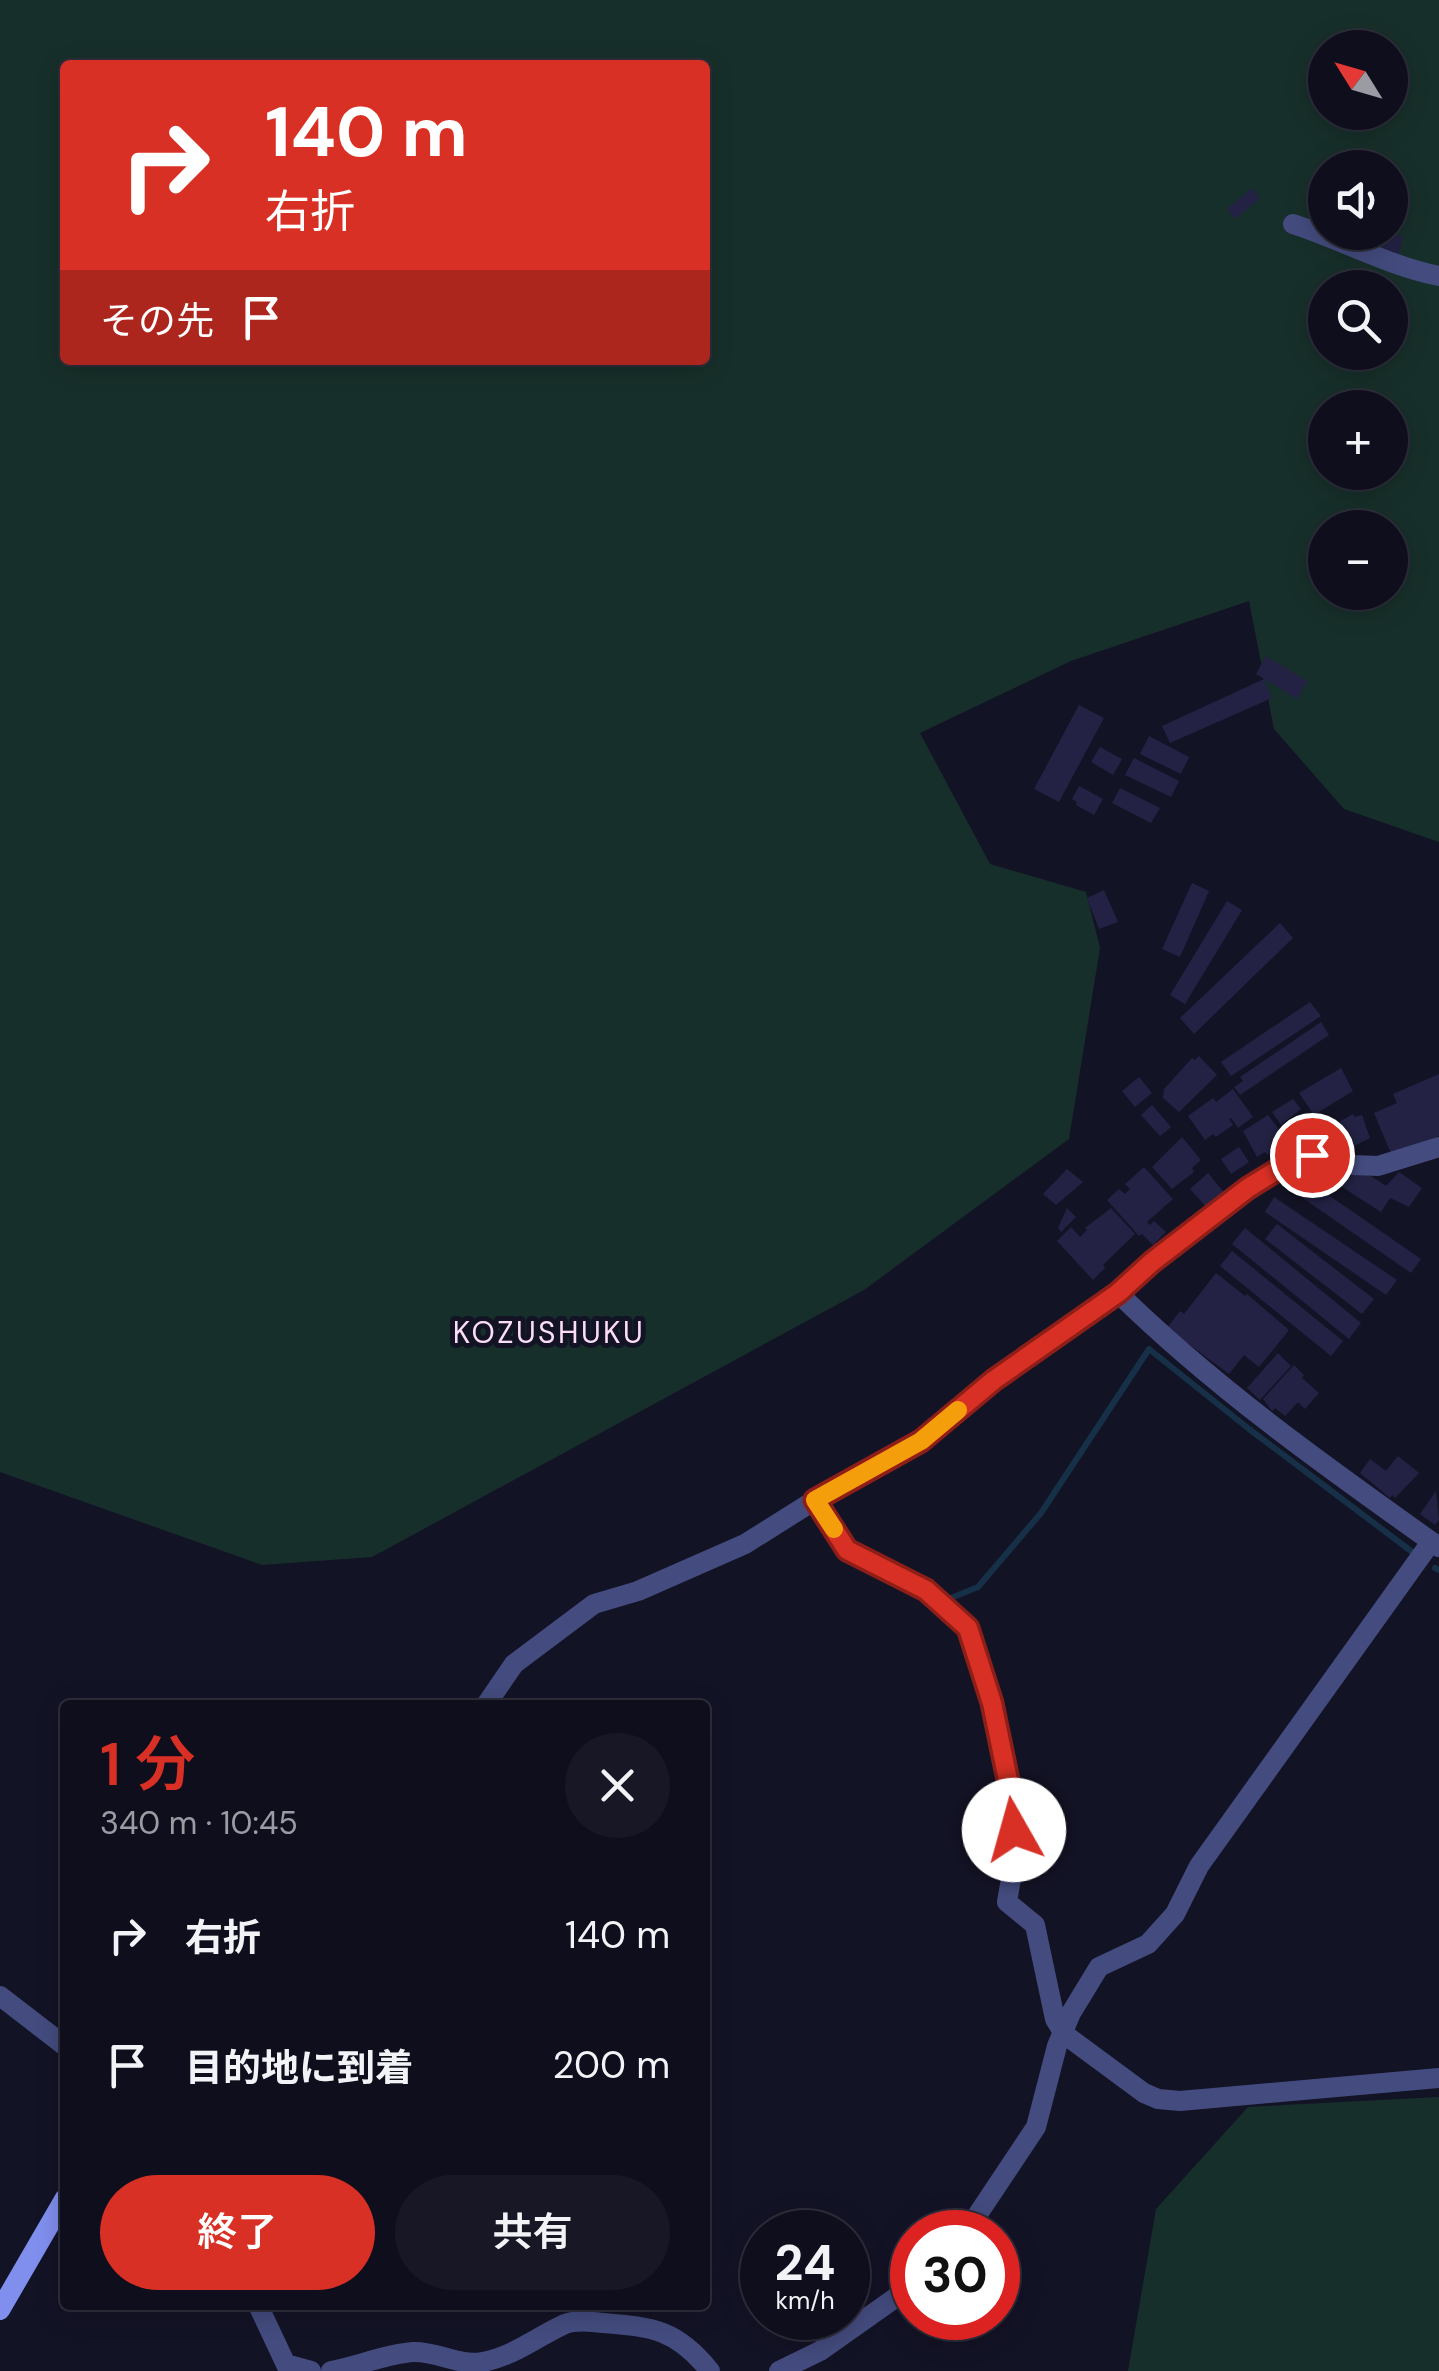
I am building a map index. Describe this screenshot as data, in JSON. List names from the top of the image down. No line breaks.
{"districts":["KOZUSHUKU"],"north":"top left","page":{"map_buttons":["+","−"],"turn":["140 m","右折"],"then":"その先","heading":["1 分","340 m · 10:45"],"list":[{"name":"右折","value":"140 m"},{"name":"目的地に到着","value":"200 m"}],"buttons":["終了","共有"],"speed":"24 km/h","limit":"30"}}
